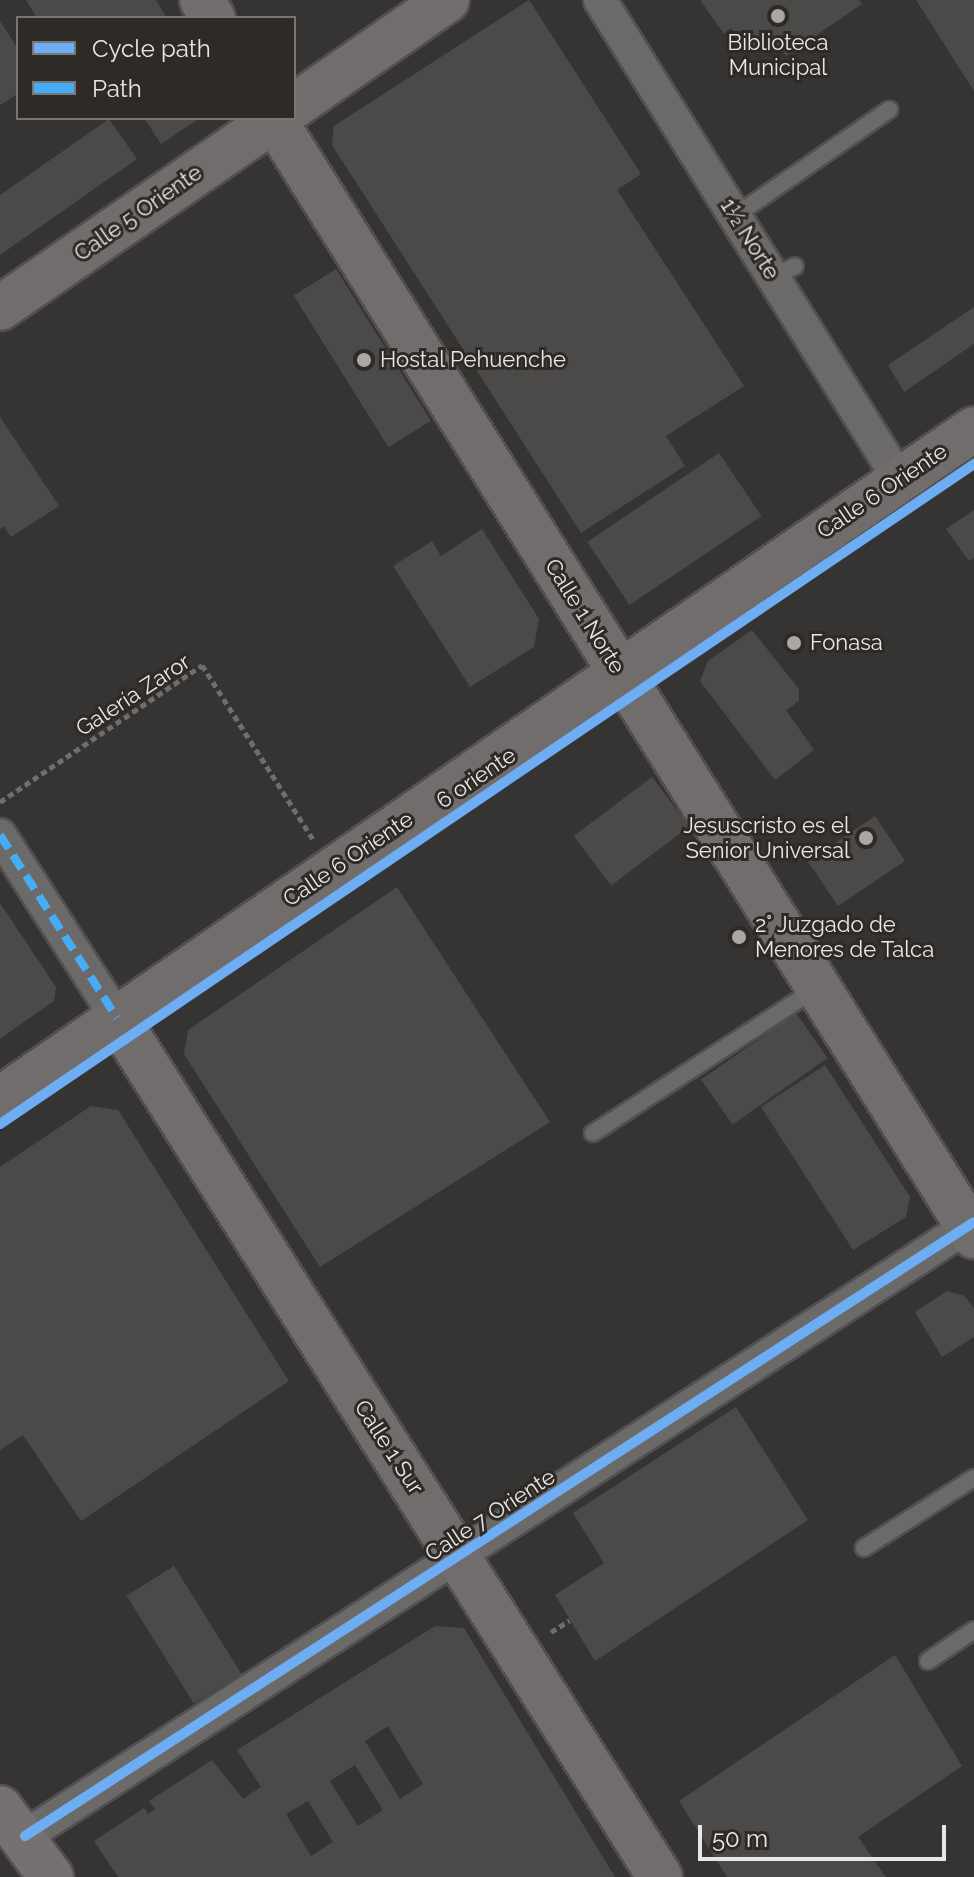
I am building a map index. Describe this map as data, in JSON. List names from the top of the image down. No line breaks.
{"streets":{"main road":["Calle 5 Oriente","Calle 6 Oriente","Calle 1 Norte","Calle 1 Sur"],"street":["1½ Norte","Calle 7 Oriente"],"path":["Galería Zaror"],"cycle path":["6 oriente"]},"crossings":[["1½ Norte","Calle 6 Oriente"],["Calle 6 Oriente","Calle 1 Norte"],["Calle 6 Oriente","Galería Zaror"],["Calle 6 Oriente","Calle 1 Sur"],["Calle 1 Norte","Calle 7 Oriente"],["Calle 1 Sur","Calle 7 Oriente"]],"places":["Biblioteca Municipal","Hostal Pehuenche","Fonasa","Jesuscristo es el Senior Universal","2° Juzgado de Menores de Talca"],"legend":["Cycle path","Path"],"scale_bar":"50 m"}
